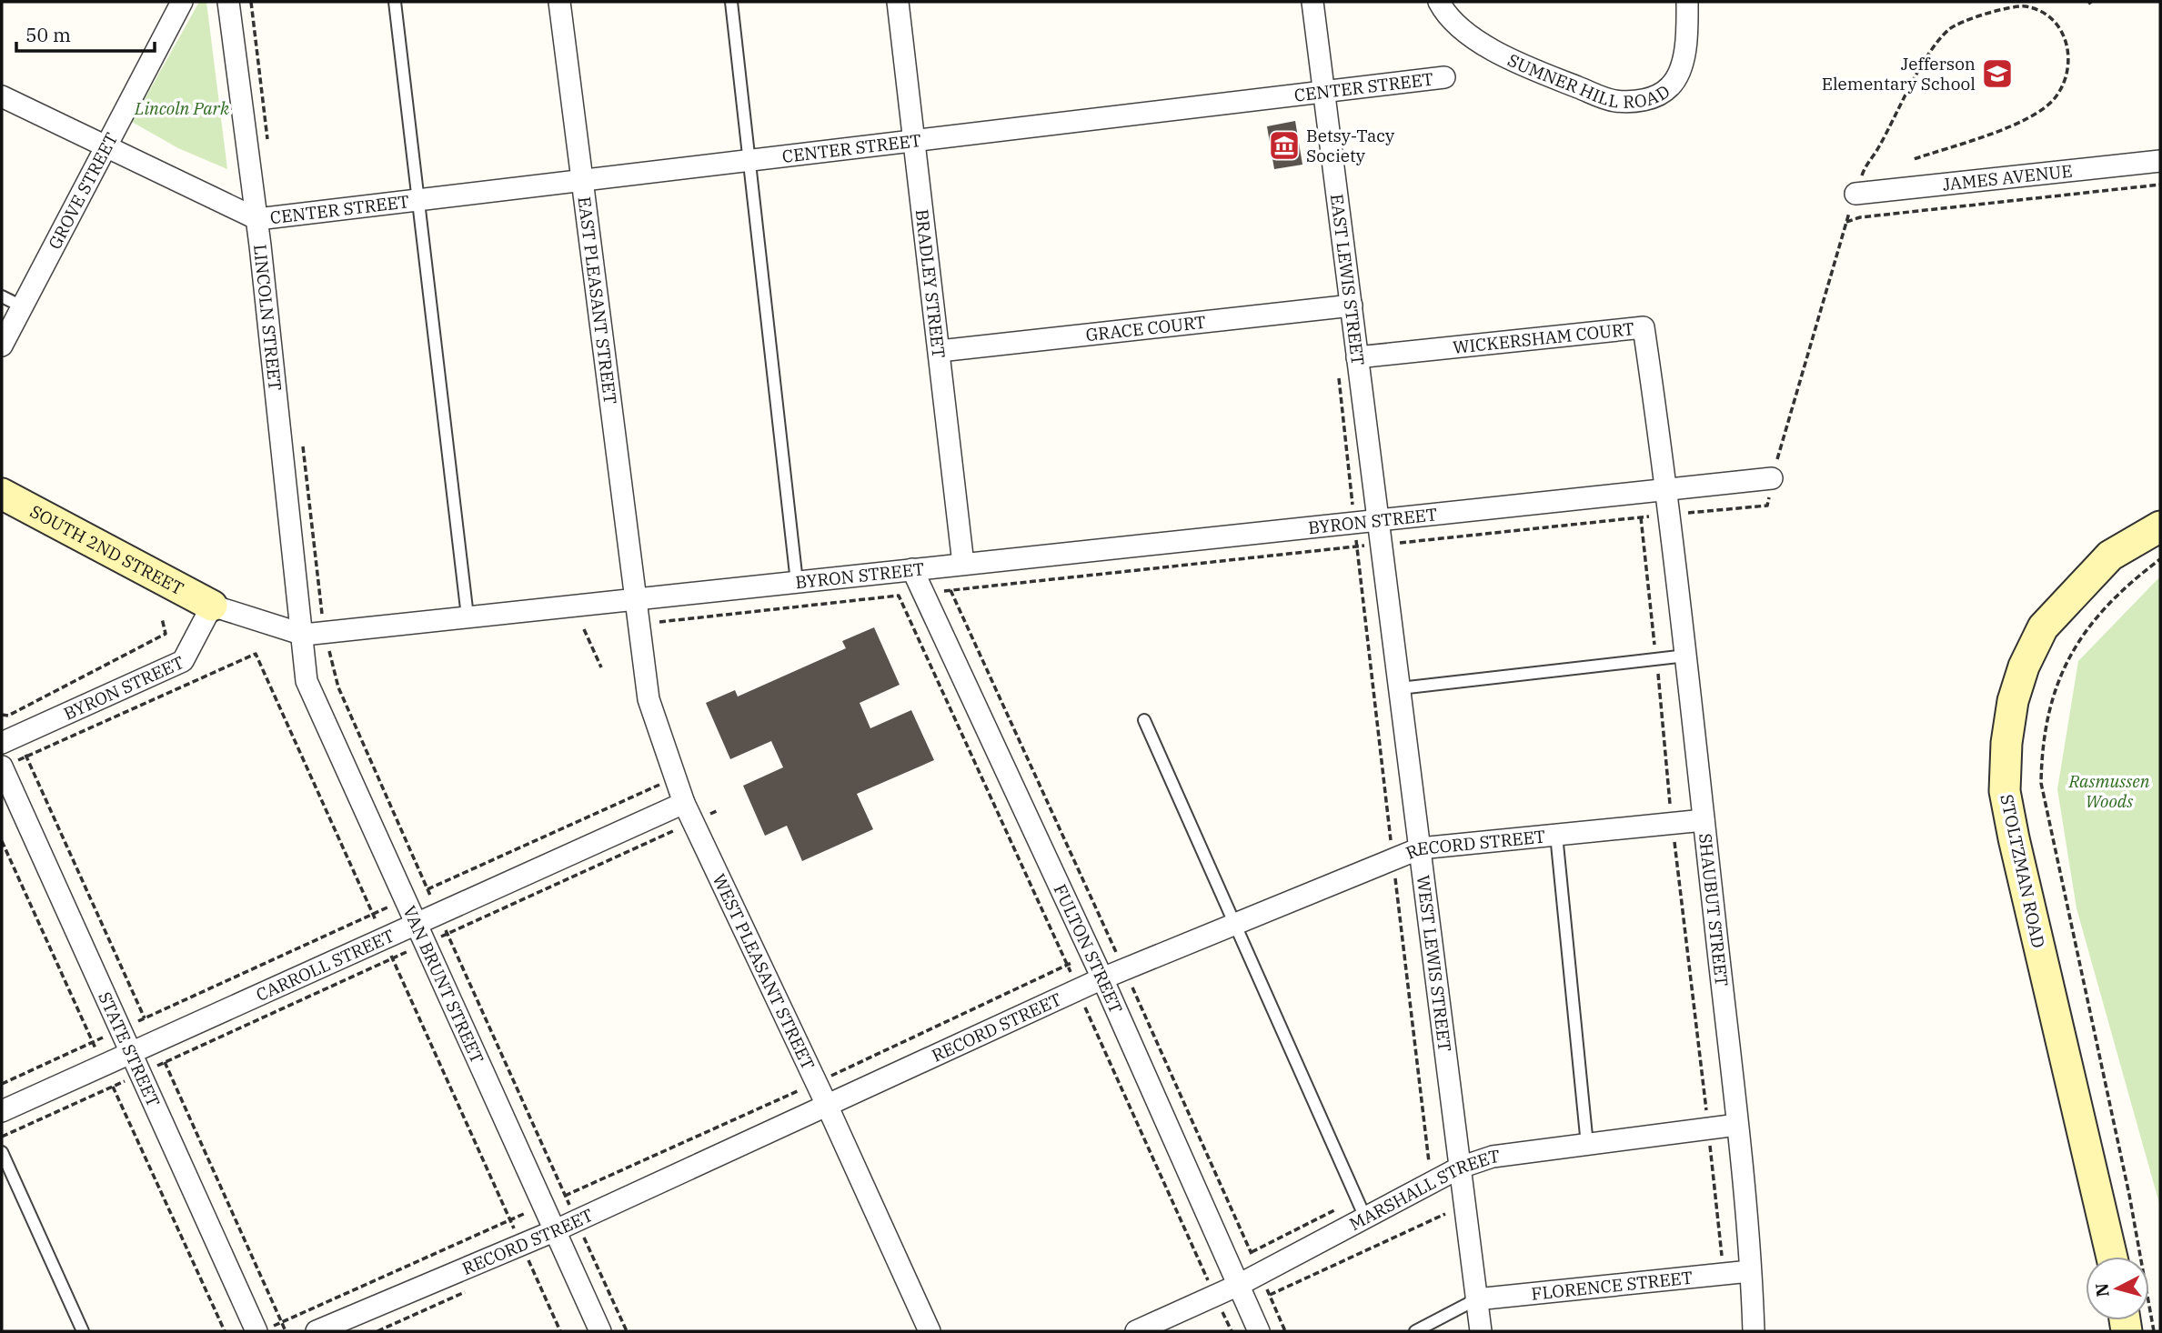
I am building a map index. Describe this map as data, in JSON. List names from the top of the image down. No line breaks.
{"streets":{"street":["SUMNER HILL ROAD","CENTER STREET","JAMES AVENUE","GROVE STREET","EAST LEWIS STREET","BRADLEY STREET","EAST PLEASANT STREET","LINCOLN STREET","GRACE COURT","WICKERSHAM COURT","BYRON STREET","SOUTH 2ND STREET","RECORD STREET","STOLTZMAN ROAD","SHAUBUT STREET","FULTON STREET","WEST LEWIS STREET","CARROLL STREET","WEST PLEASANT STREET","VAN BRUNT STREET","STATE STREET","MARSHALL STREET","FLORENCE STREET"]},"crossings":[["CENTER STREET","EAST LEWIS STREET"],["CENTER STREET","BRADLEY STREET"],["CENTER STREET","EAST PLEASANT STREET"],["CENTER STREET","LINCOLN STREET"],["EAST LEWIS STREET","GRACE COURT"],["EAST LEWIS STREET","WICKERSHAM COURT"],["EAST LEWIS STREET","BYRON STREET"],["EAST LEWIS STREET","WEST LEWIS STREET"],["BRADLEY STREET","GRACE COURT"],["BRADLEY STREET","BYRON STREET"],["EAST PLEASANT STREET","BYRON STREET"],["EAST PLEASANT STREET","WEST PLEASANT STREET"],["LINCOLN STREET","BYRON STREET"],["LINCOLN STREET","VAN BRUNT STREET"],["WICKERSHAM COURT","BYRON STREET"],["WICKERSHAM COURT","SHAUBUT STREET"],["BYRON STREET","SOUTH 2ND STREET"],["BYRON STREET","SHAUBUT STREET"],["BYRON STREET","FULTON STREET"],["BYRON STREET","WEST LEWIS STREET"],["BYRON STREET","WEST PLEASANT STREET"],["BYRON STREET","VAN BRUNT STREET"],["RECORD STREET","SHAUBUT STREET"],["RECORD STREET","FULTON STREET"],["RECORD STREET","WEST LEWIS STREET"],["RECORD STREET","WEST PLEASANT STREET"],["RECORD STREET","VAN BRUNT STREET"],["SHAUBUT STREET","MARSHALL STREET"],["SHAUBUT STREET","FLORENCE STREET"],["FULTON STREET","MARSHALL STREET"],["WEST LEWIS STREET","MARSHALL STREET"],["WEST LEWIS STREET","FLORENCE STREET"],["CARROLL STREET","WEST PLEASANT STREET"],["CARROLL STREET","VAN BRUNT STREET"],["CARROLL STREET","STATE STREET"]],"parks":["Lincoln Park","Rasmussen Woods"],"places":{"school or university":["Jefferson Elementary School"],"museum":["Betsy-Tacy Society"]},"scale_bar":"50 m","north":"left"}
